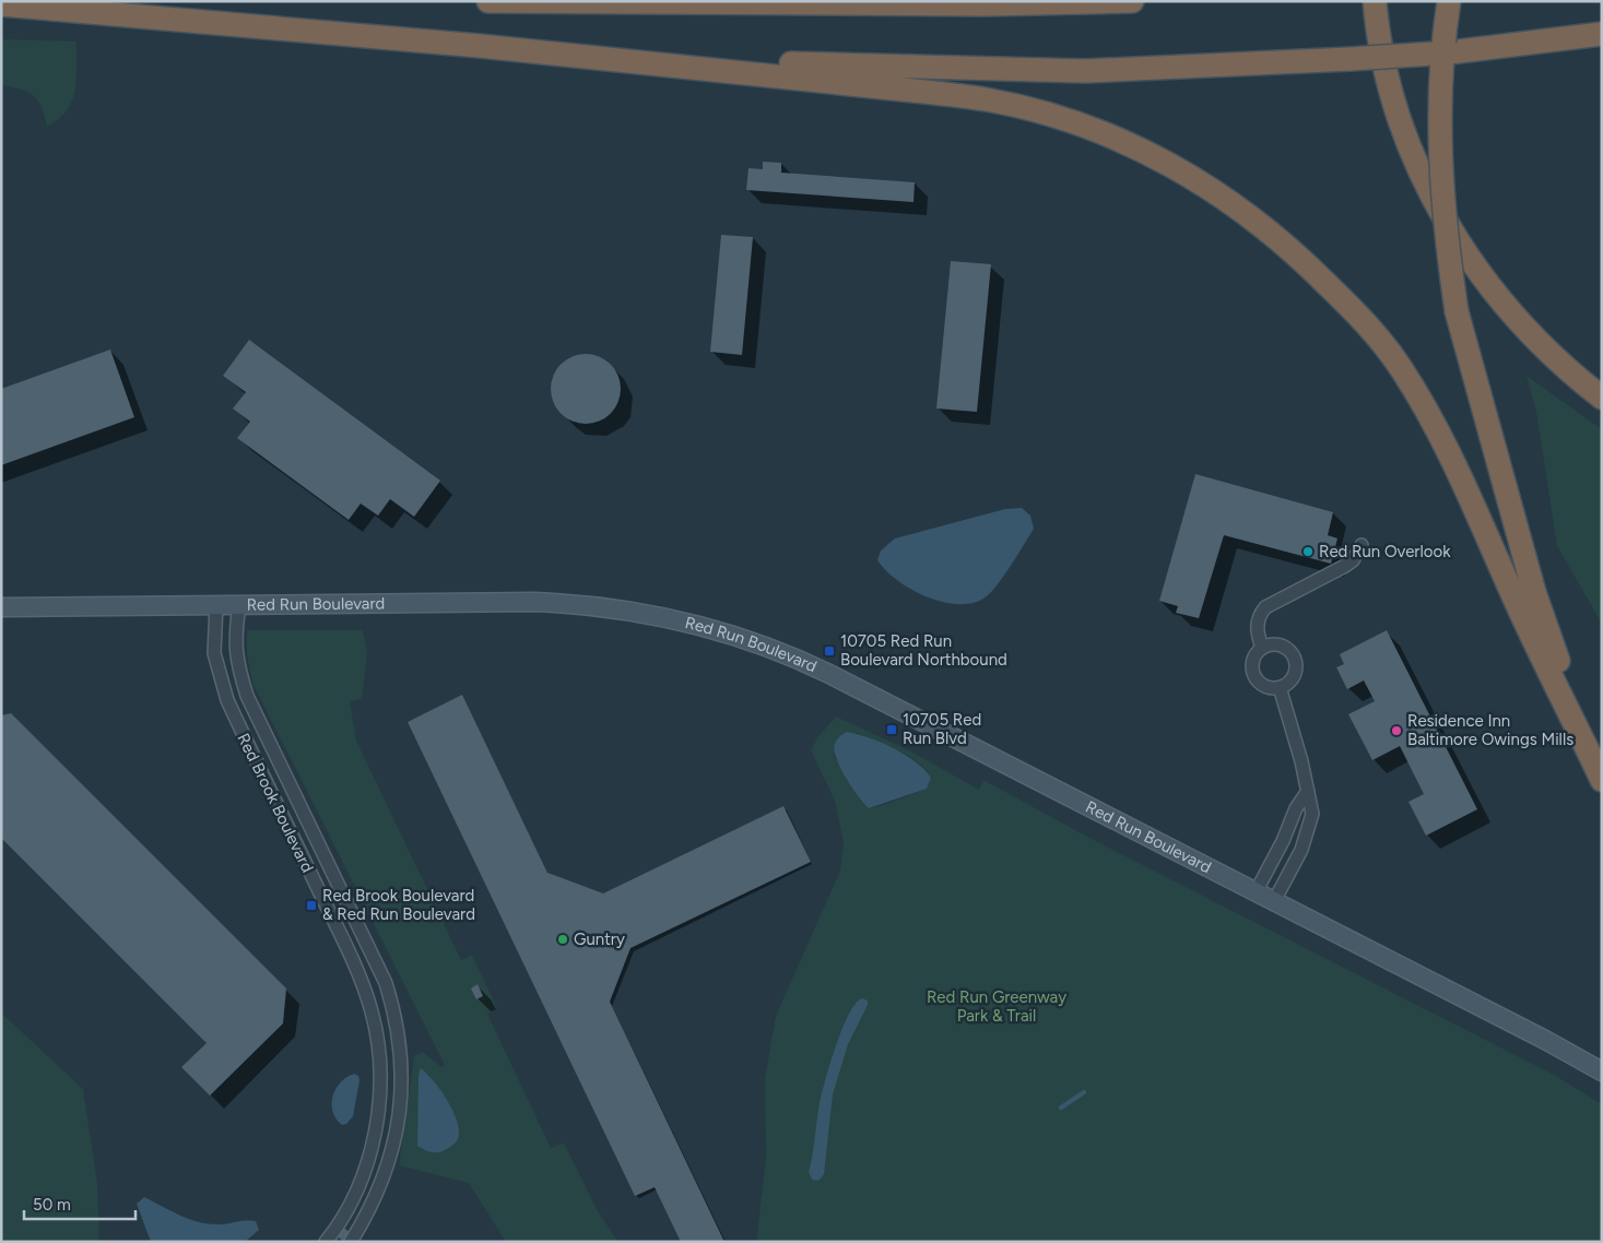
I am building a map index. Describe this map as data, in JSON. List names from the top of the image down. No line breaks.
{"streets":{"main road":["Red Run Boulevard"],"street":["Red Brook Boulevard"]},"crossings":[["Red Run Boulevard","Red Brook Boulevard"]],"parks":["Red Run Greenway Park & Trail"],"places":{"other":["Red Run Overlook","Residence Inn Baltimore Owings Mills","Guntry"],"transit":["10705 Red Run Boulevard Northbound","10705 Red Run Blvd","Red Brook Boulevard & Red Run Boulevard"]},"scale_bar":"50 m"}
